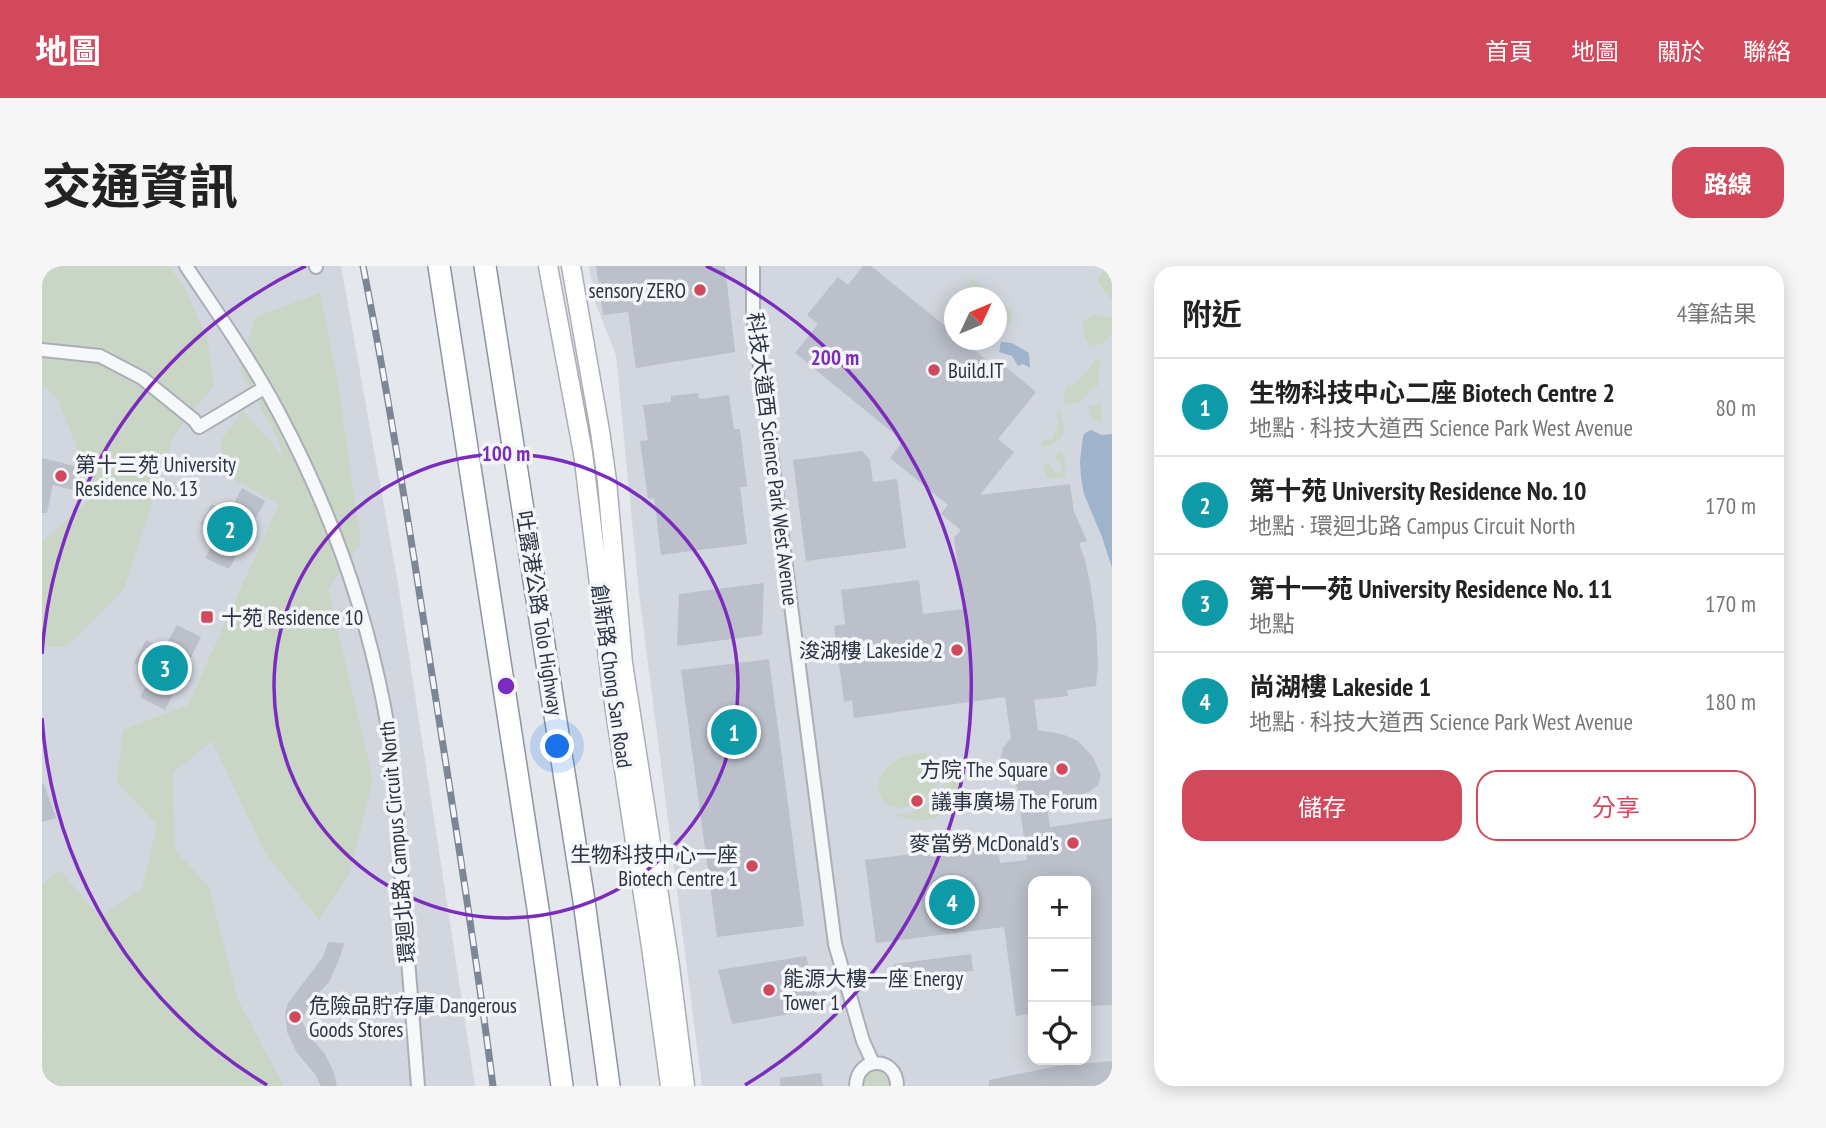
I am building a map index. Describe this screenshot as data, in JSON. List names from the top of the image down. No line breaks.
{"streets":{"highway":["吐露港公路 Tolo Highway"],"main road":["創新路 Chong San Road"],"street":["科技大道西 Science Park West Avenue","環迴北路 Campus Circuit North"]},"places":{"other":["sensory ZERO","Build.IT","第十三苑 University Residence No. 13","浚湖樓 Lakeside 2","方院 The Square","議事廣場 The Forum","麥當勞 McDonald's","生物科技中心一座 Biotech Centre 1","能源大樓一座 Energy Tower 1","危險品貯存庫 Dangerous Goods Stores"],"transit":["十苑 Residence 10"]},"north":"top right","page":{"header":"地圖","nav":["首頁","地圖","關於","聯絡"],"title":"交通資訊","buttons":["路線",["儲存","分享"]],"heading":["附近","4筆結果"],"list":[{"mark":"1","name":"生物科技中心二座 Biotech Centre 2","note":"地點 · 科技大道西 Science Park West Avenue","value":"80 m"},{"mark":"2","name":"第十苑 University Residence No. 10","note":"地點 · 環迴北路 Campus Circuit North","value":"170 m"},{"mark":"3","name":"第十一苑 University Residence No. 11","note":"地點","value":"170 m"},{"mark":"4","name":"尚湖樓 Lakeside 1","note":"地點 · 科技大道西 Science Park West Avenue","value":"180 m"}],"pins":["2","3","1","4"],"map_buttons":["+","−"]},"rings":["200 m","100 m"]}
